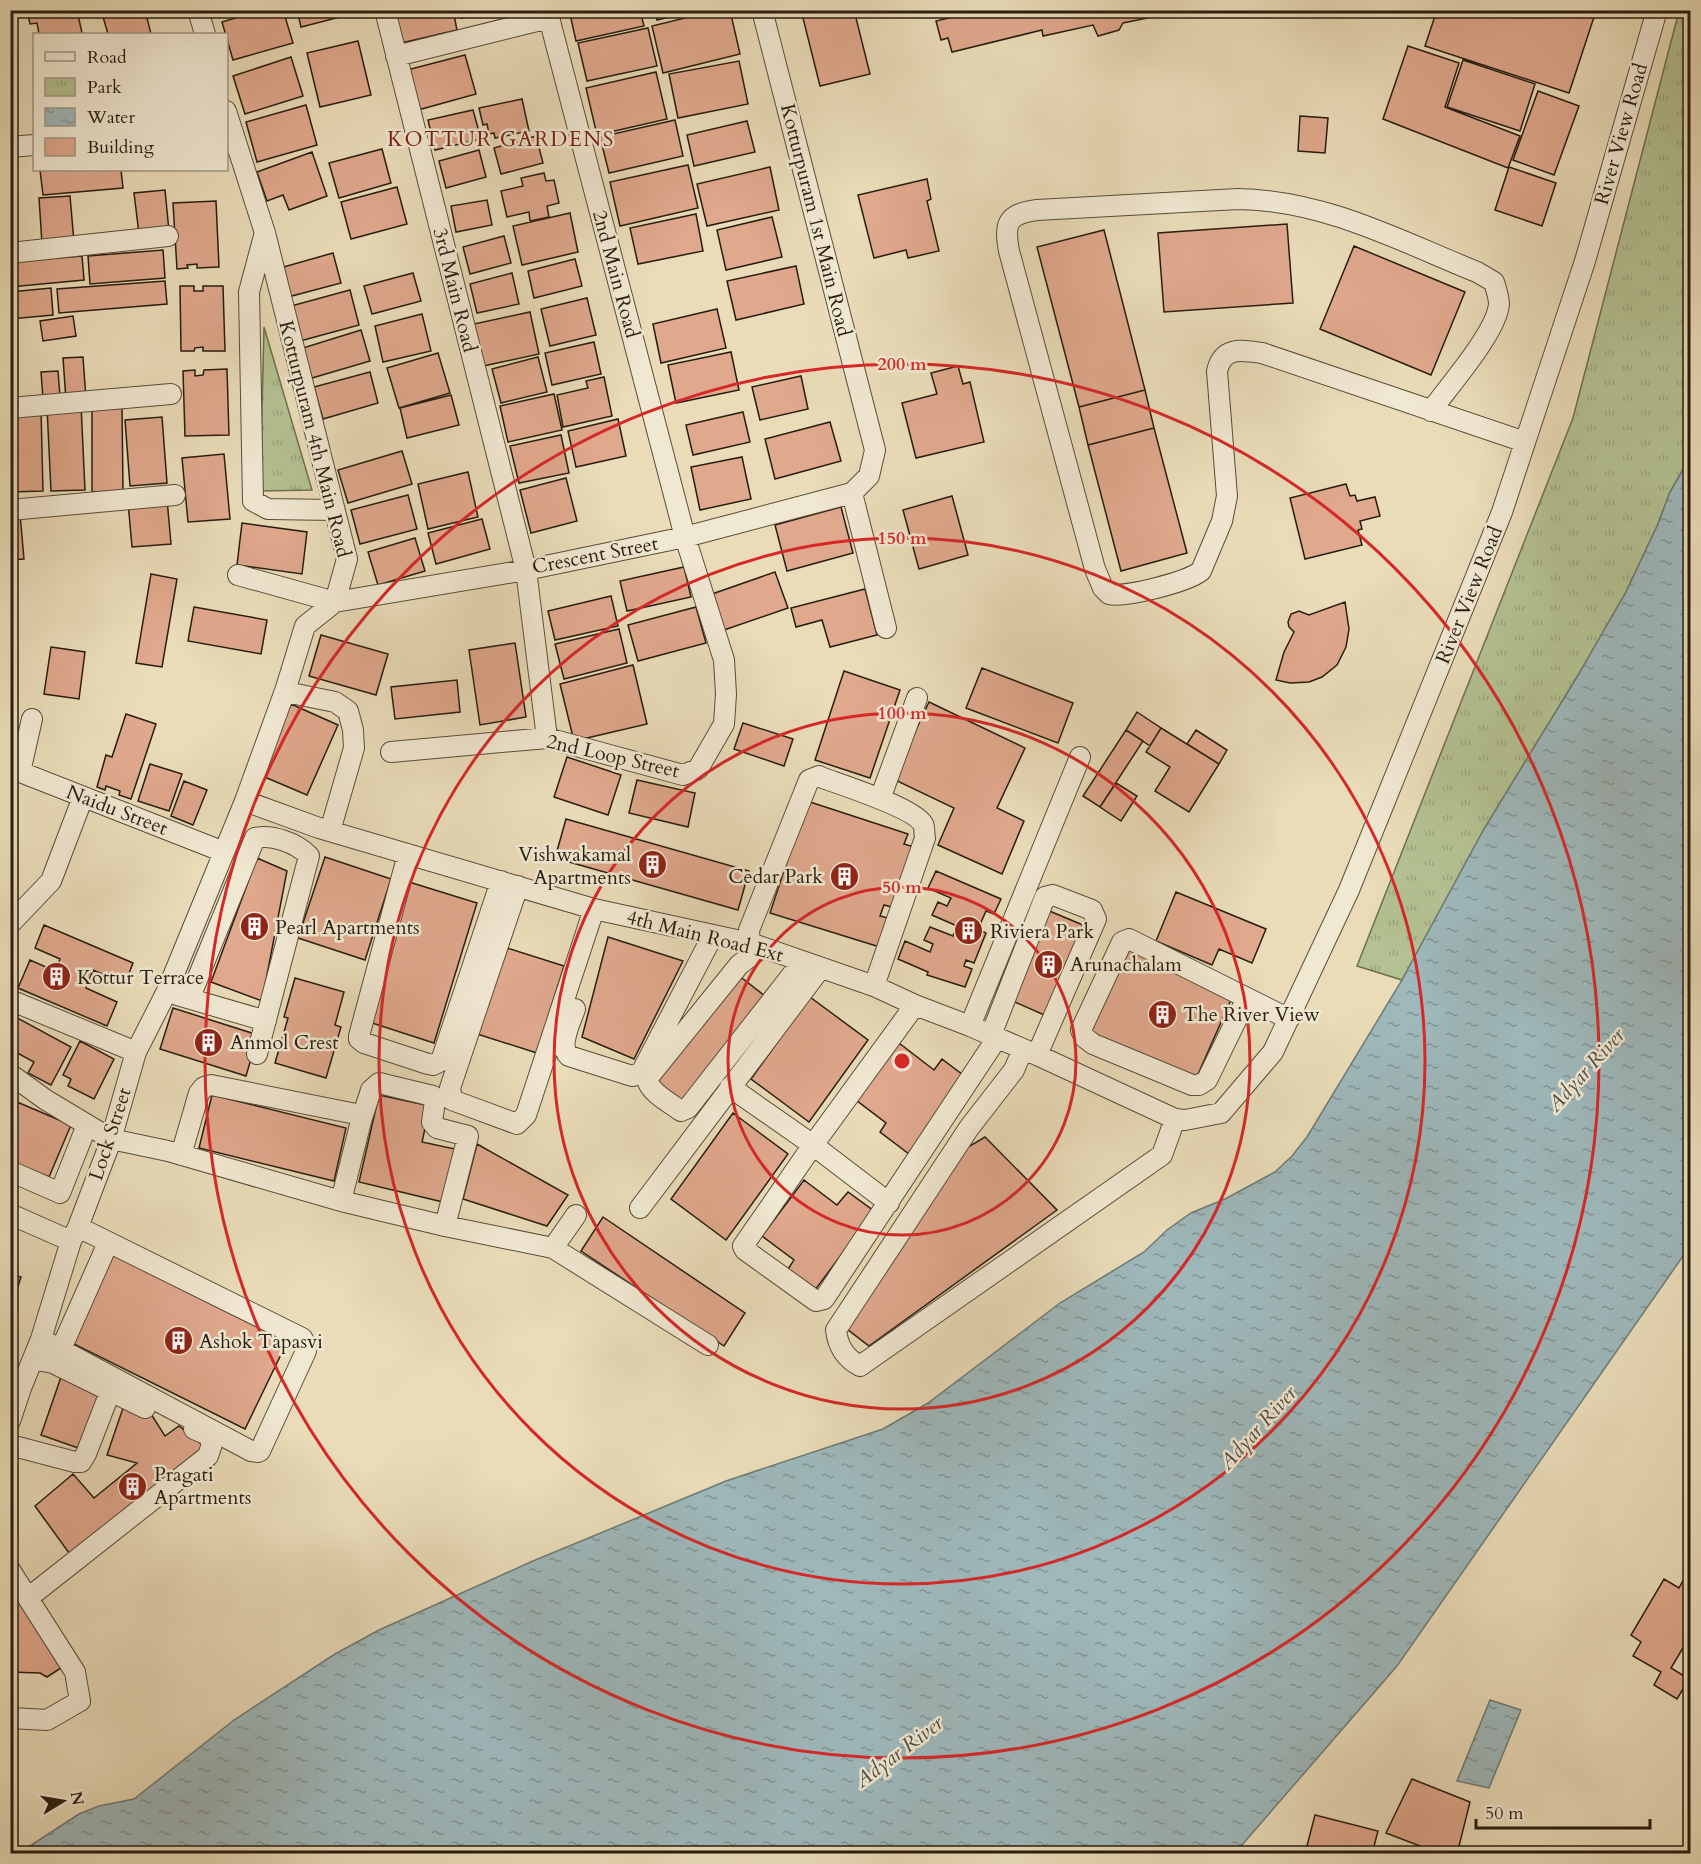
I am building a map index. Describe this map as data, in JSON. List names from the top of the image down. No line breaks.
{"streets":{"street":["River View Road","Kotturpuram 1st Main Road","2nd Main Road","3rd Main Road","Kotturpuram 4th Main Road","Crescent Street","2nd Loop Street","Naidu Street","4th Main Road Ext","Lock Street"]},"crossings":[["River View Road","4th Main Road Ext"],["Kotturpuram 1st Main Road","Crescent Street"],["2nd Main Road","Crescent Street"],["2nd Main Road","2nd Loop Street"],["3rd Main Road","Crescent Street"],["3rd Main Road","2nd Loop Street"],["Kotturpuram 4th Main Road","Crescent Street"],["Crescent Street","2nd Loop Street"],["Naidu Street","Lock Street"]],"districts":["KOTTUR GARDENS"],"water":["Adyar River"],"places":{"building":["Vishwakamal Apartments","Cedar Park","Pearl Apartments","Riviera Park","Arunachalam","Kottur Terrace","The River View","Anmol Crest","Ashok Tapasvi","Pragati Apartments"]},"legend":["Road","Park","Water","Building"],"scale_bar":"50 m","north":"right","rings":["200 m","150 m","100 m","50 m"]}
